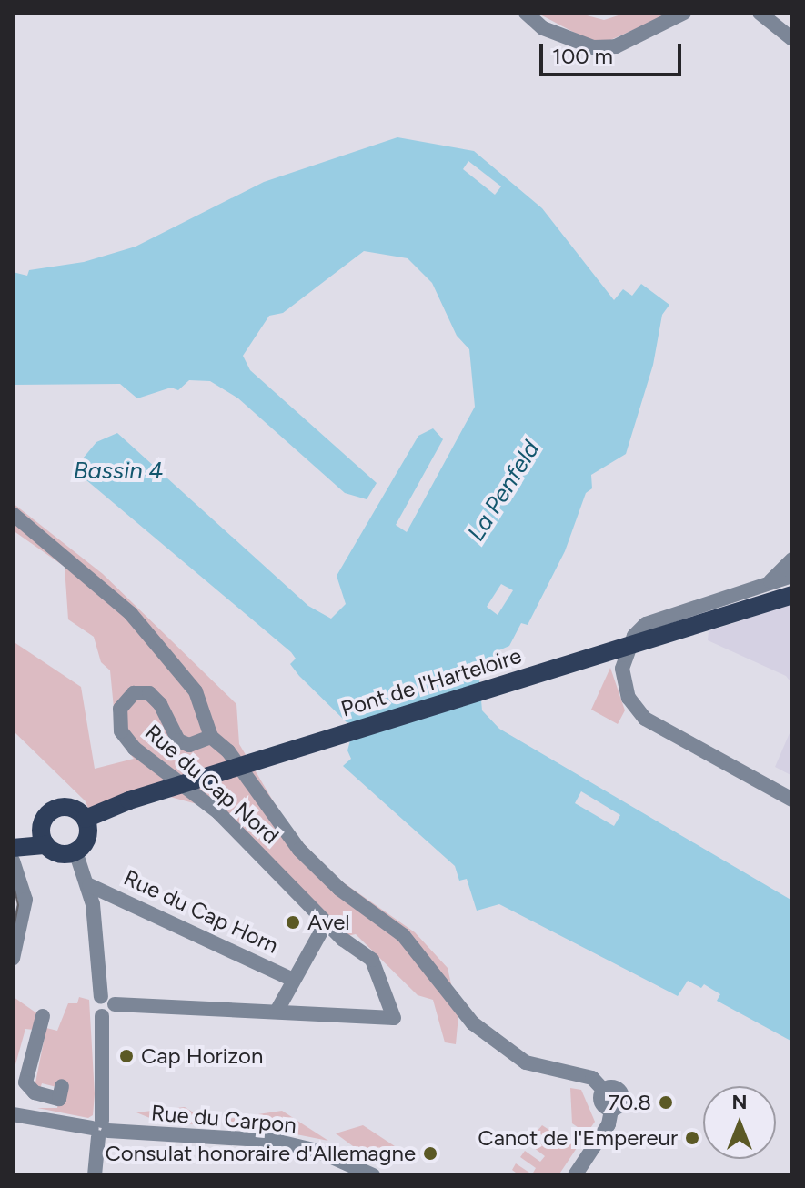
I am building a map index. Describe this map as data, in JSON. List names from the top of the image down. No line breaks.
{"streets":{"main road":["Pont de l'Harteloire"],"street":["Rue du Cap Nord","Rue du Cap Horn","Rue du Carpon"]},"water":["Bassin 4","La Penfeld"],"places":["Avel","Cap Horizon","70.8","Canot de l'Empereur","Consulat honoraire d'Allemagne"],"scale_bar":"100 m","north":"top"}
